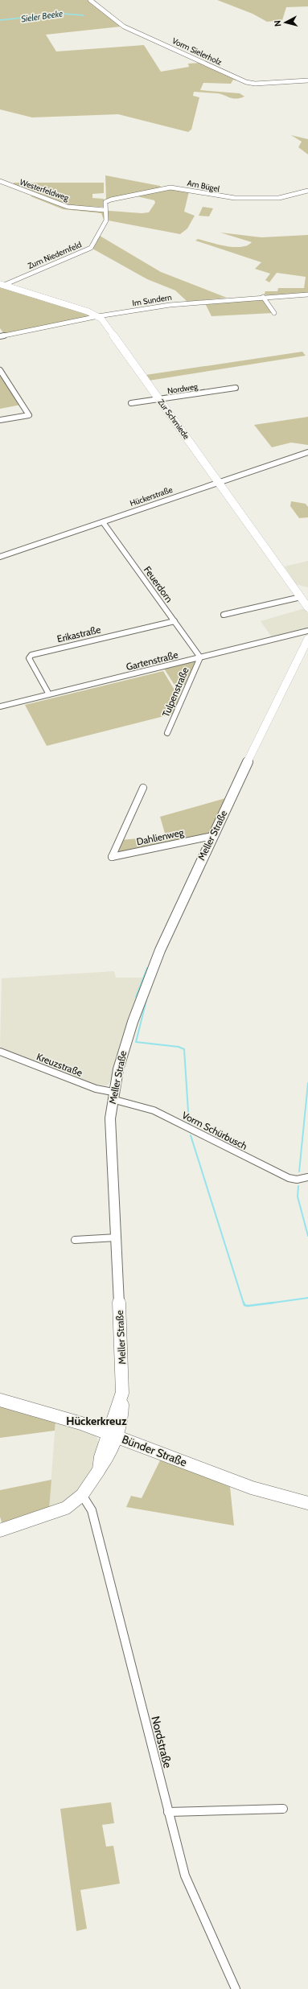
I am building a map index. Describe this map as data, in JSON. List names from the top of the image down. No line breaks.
{"streets":{"main road":["Zur Schmiede","Meller Straße","Bünder Straße"],"street":["Vorm Sielerholz","Am Bügel","Westerfeldweg","Zum Niedernfeld","Im Sundern","Nordweg","Hückerstraße","Feuerdorn","Erikastraße","Gartenstraße","Tulpenstraße","Dahlienweg","Kreuzstraße","Vorm Schürbusch","Nordstraße"]},"crossings":[["Am Bügel","Westerfeldweg"],["Am Bügel","Zum Niedernfeld"],["Westerfeldweg","Zum Niedernfeld"],["Im Sundern","Zur Schmiede"],["Nordweg","Zur Schmiede"],["Zur Schmiede","Hückerstraße"],["Hückerstraße","Feuerdorn"],["Feuerdorn","Erikastraße"],["Feuerdorn","Gartenstraße"],["Feuerdorn","Tulpenstraße"],["Erikastraße","Gartenstraße"],["Gartenstraße","Tulpenstraße"],["Meller Straße","Dahlienweg"],["Meller Straße","Kreuzstraße"],["Meller Straße","Vorm Schürbusch"],["Meller Straße","Bünder Straße"],["Meller Straße","Nordstraße"],["Kreuzstraße","Vorm Schürbusch"]],"districts":["Hückerkreuz"],"water":["Sieler Beeke"],"north":"left"}
